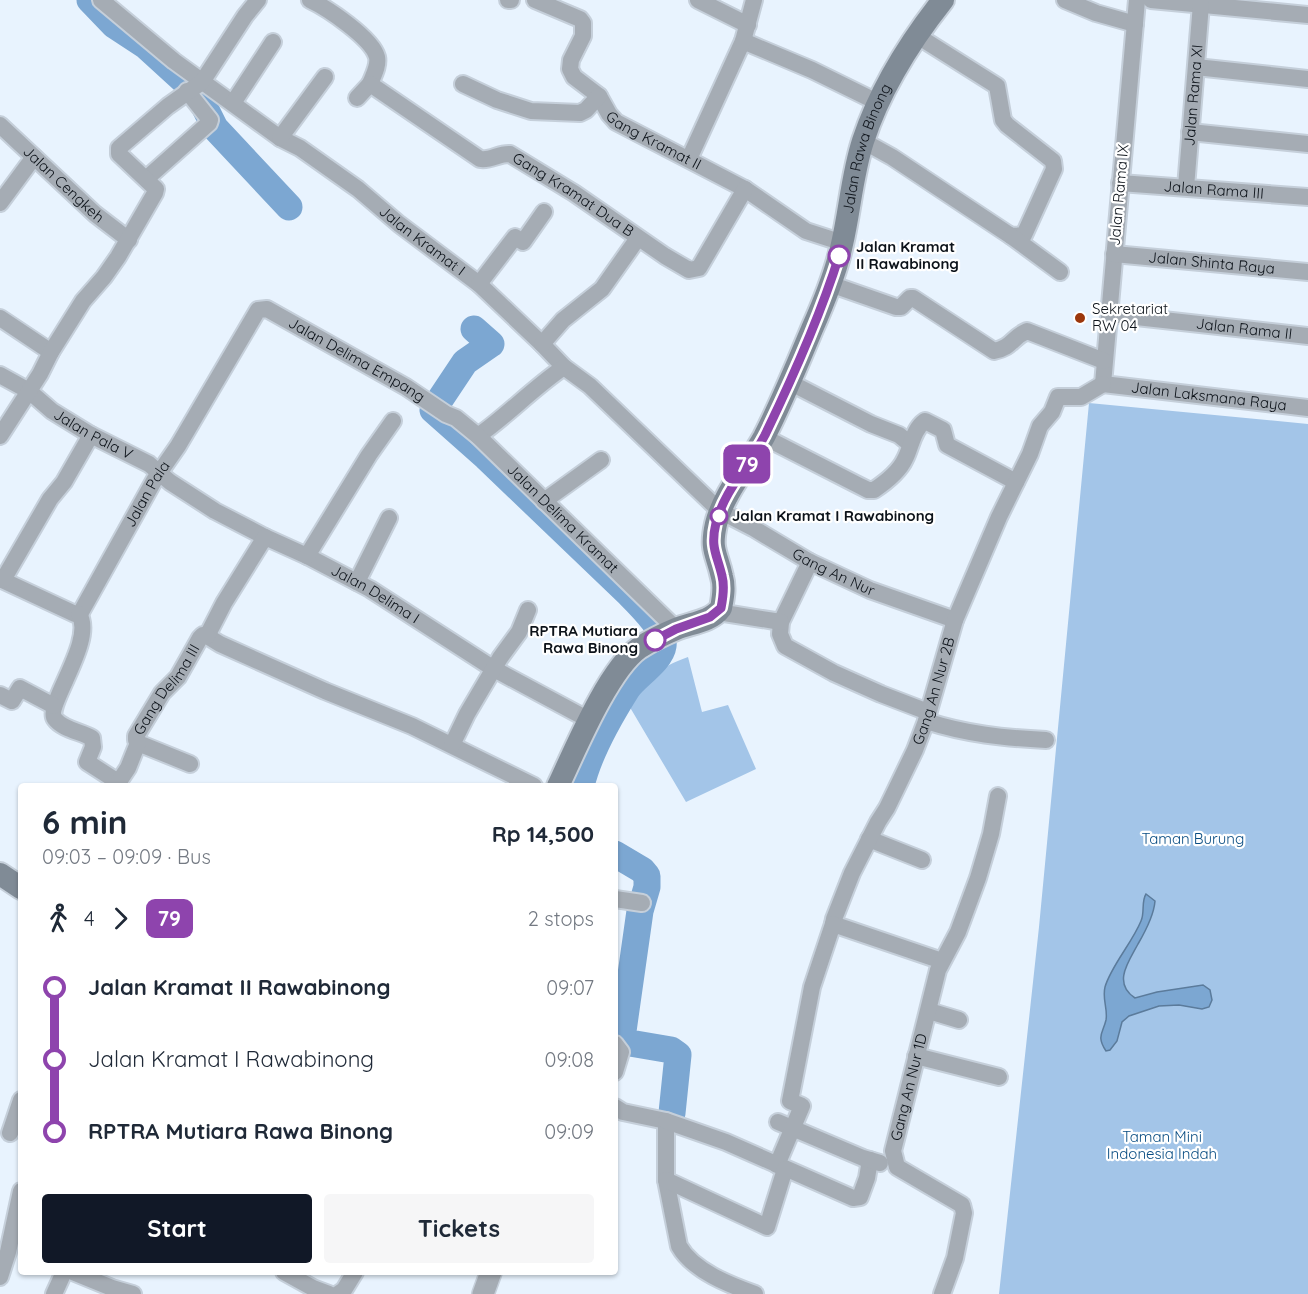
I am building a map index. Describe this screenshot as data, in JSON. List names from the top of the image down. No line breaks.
{"streets":{"main road":["Jalan Rawa Binong"],"street":["Jalan Rama XI","Gang Kramat II","Jalan Cengkeh","Jalan Rama III","Jalan Rama IX","Gang Kramat Dua B","Jalan Kramat I","Jalan Shinta Raya","Jalan Rama II","Jalan Delima Empang","Jalan Laksmana Raya","Jalan Pala V","Jalan Pala","Jalan Delima Kramat","Gang An Nur","Jalan Delima I","Gang Delima III","Gang An Nur 2B","Gang An Nur 1D"]},"crossings":[["Jalan Rama XI","Jalan Rama III"],["Gang Kramat II","Jalan Rawa Binong"],["Gang Kramat II","Gang Kramat Dua B"],["Jalan Rawa Binong","Jalan Kramat I"],["Jalan Rawa Binong","Gang An Nur"],["Jalan Rama III","Jalan Rama IX"],["Jalan Rama IX","Jalan Shinta Raya"],["Jalan Rama IX","Jalan Rama II"],["Jalan Rama IX","Jalan Laksmana Raya"],["Jalan Rama IX","Gang An Nur 2B"],["Jalan Kramat I","Gang An Nur"],["Jalan Delima Empang","Jalan Pala"],["Jalan Delima Empang","Jalan Delima Kramat"],["Jalan Laksmana Raya","Gang An Nur 2B"],["Jalan Pala V","Jalan Pala"],["Jalan Pala V","Jalan Delima I"],["Jalan Pala","Jalan Delima I"],["Gang An Nur","Gang An Nur 2B"],["Jalan Delima I","Gang Delima III"]],"parks":["Taman Burung","Taman Mini Indonesia Indah"],"places":["Jalan Kramat II Rawabinong","Sekretariat RW 04","Jalan Kramat I Rawabinong","RPTRA Mutiara Rawa Binong"],"lines":["bus line 79"],"page":{"on_map":"79","heading":["6 min","09:03 – 09:09 · Bus","Rp 14,500"],"legs":["4","79","2 stops"],"list":[{"name":"Jalan Kramat II Rawabinong","value":"09:07"},{"name":"Jalan Kramat I Rawabinong","value":"09:08"},{"name":"RPTRA Mutiara Rawa Binong","value":"09:09"}],"buttons":["Start","Tickets"]}}
